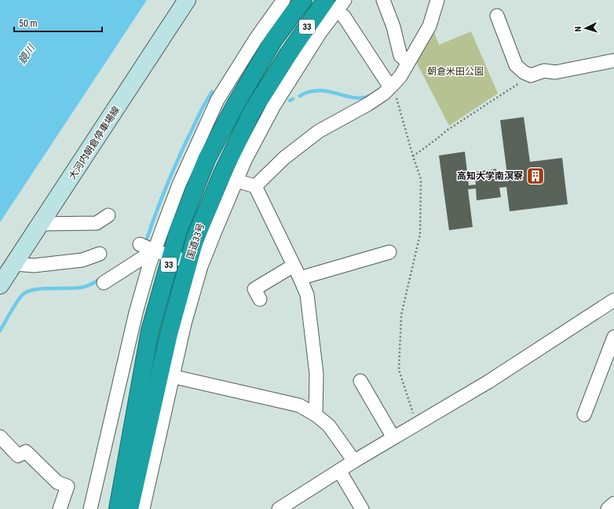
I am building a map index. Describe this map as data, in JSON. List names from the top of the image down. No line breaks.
{"streets":{"highway":["33","国道33号"],"main road":["大河内朝倉停車場線"]},"water":["鏡川"],"parks":["朝倉米田公園"],"places":{"building":["高知大学南溟寮"]},"scale_bar":"50 m","north":"left"}
